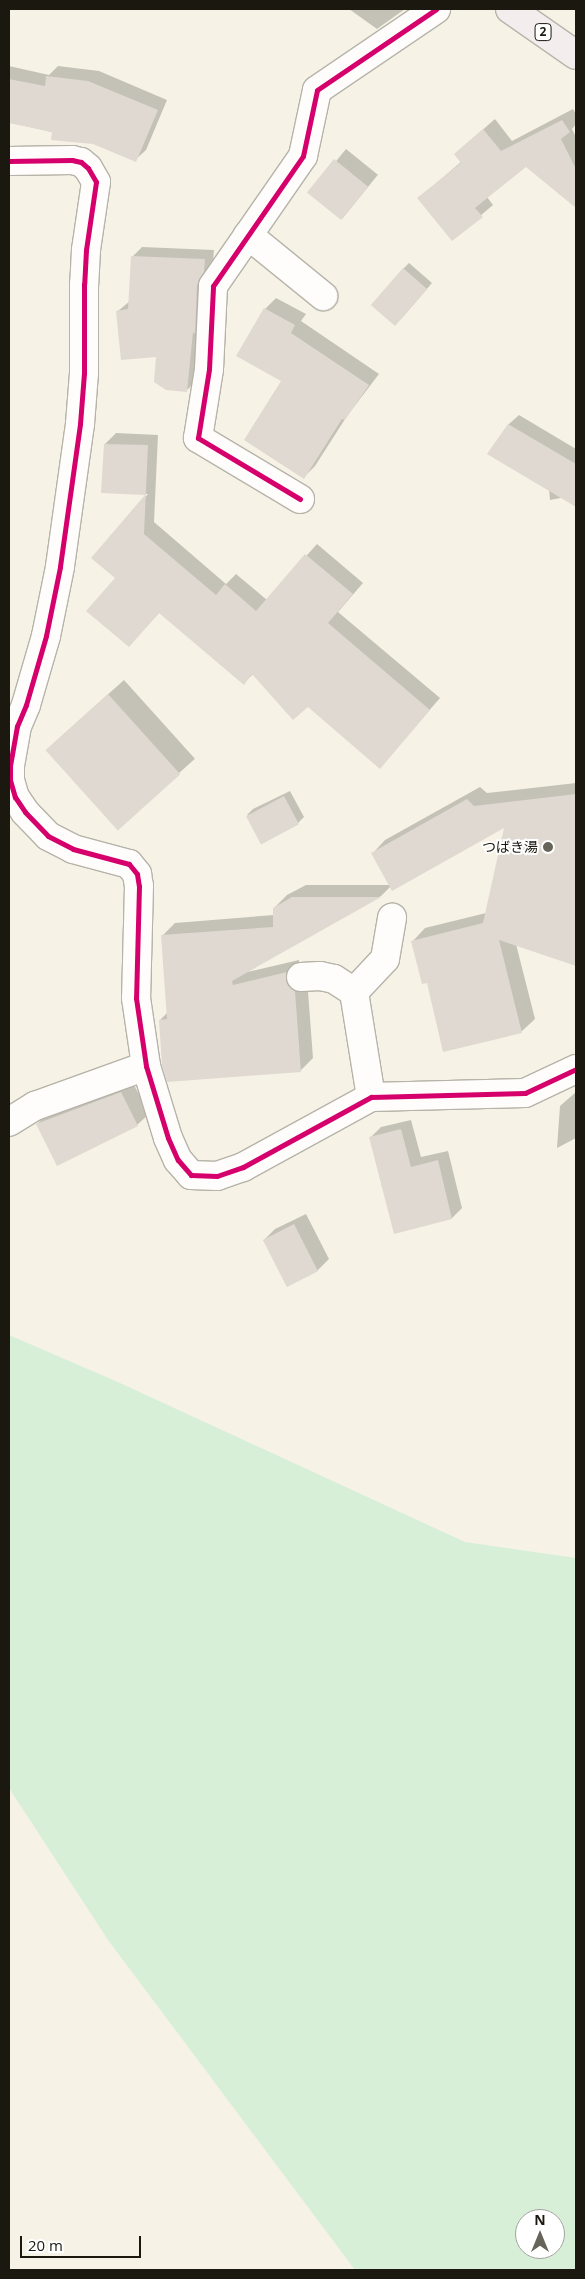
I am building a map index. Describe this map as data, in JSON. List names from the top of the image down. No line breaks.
{"streets":{"main road":["2"]},"places":["つばき湯"],"scale_bar":"20 m","north":"top"}
